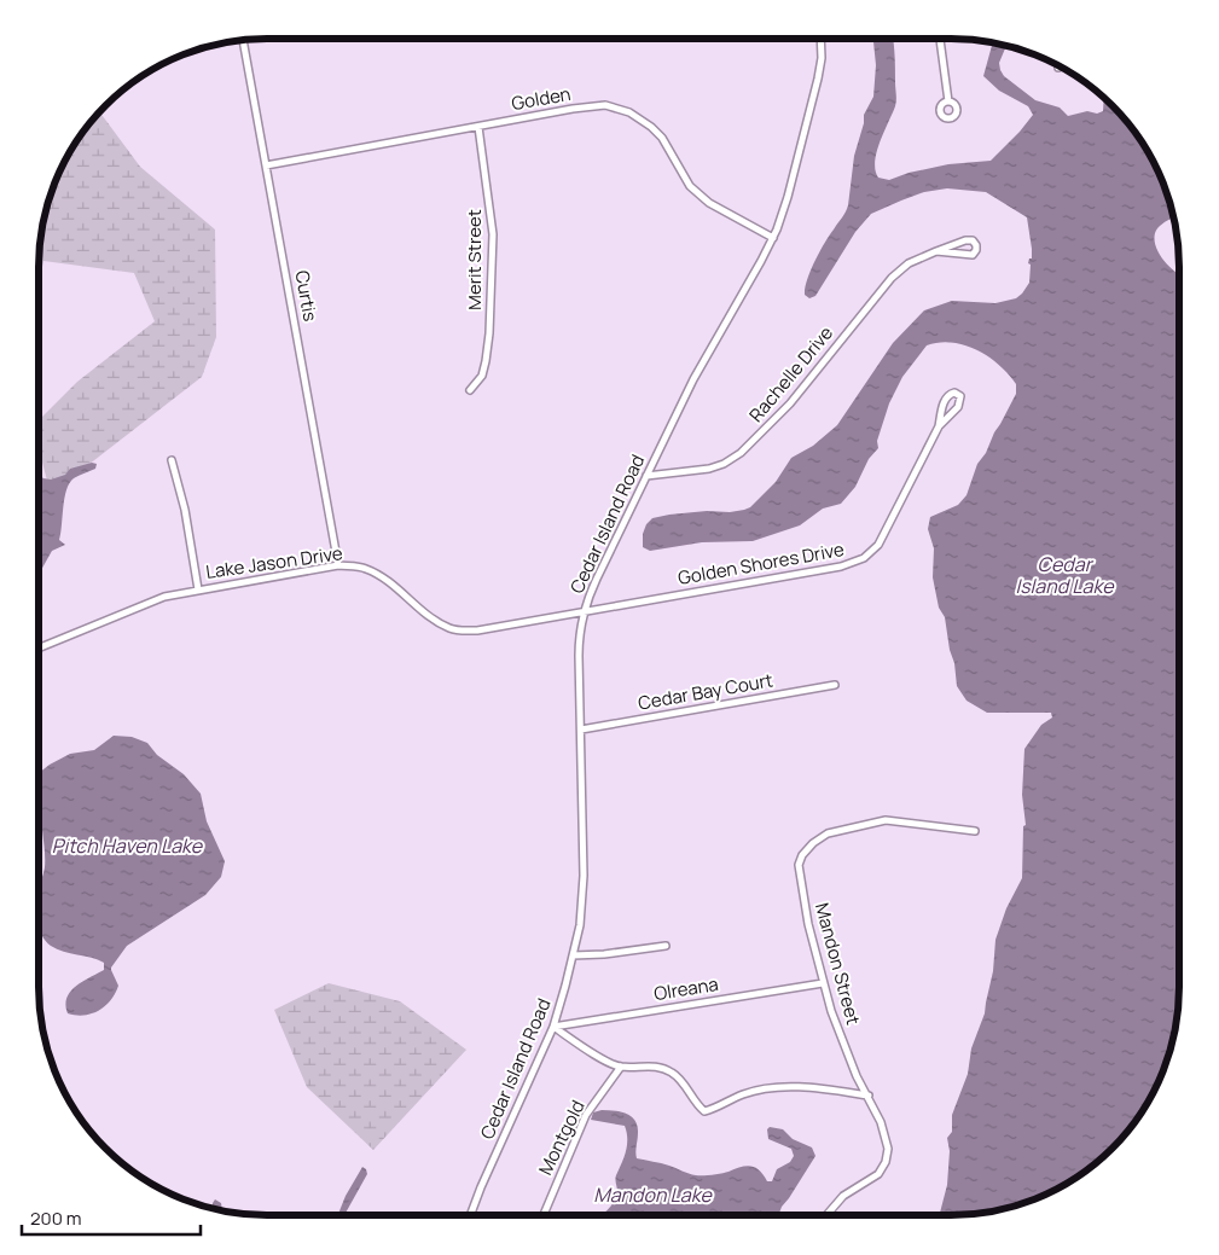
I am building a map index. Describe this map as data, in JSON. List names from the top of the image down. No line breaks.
{"streets":{"street":["Golden","Merit Street","Curtis","Rachelle Drive","Cedar Island Road","Lake Jason Drive","Golden Shores Drive","Cedar Bay Court","Mandon Street","Olreana","Montgold"]},"crossings":[["Golden","Merit Street"],["Golden","Curtis"],["Golden","Cedar Island Road"],["Curtis","Lake Jason Drive"],["Rachelle Drive","Cedar Island Road"],["Cedar Island Road","Lake Jason Drive"],["Cedar Island Road","Golden Shores Drive"],["Cedar Island Road","Cedar Bay Court"],["Cedar Island Road","Olreana"],["Lake Jason Drive","Golden Shores Drive"],["Mandon Street","Olreana"]],"water":["Cedar Island Lake","Pitch Haven Lake","Mandon Lake"],"scale_bar":"200 m"}
